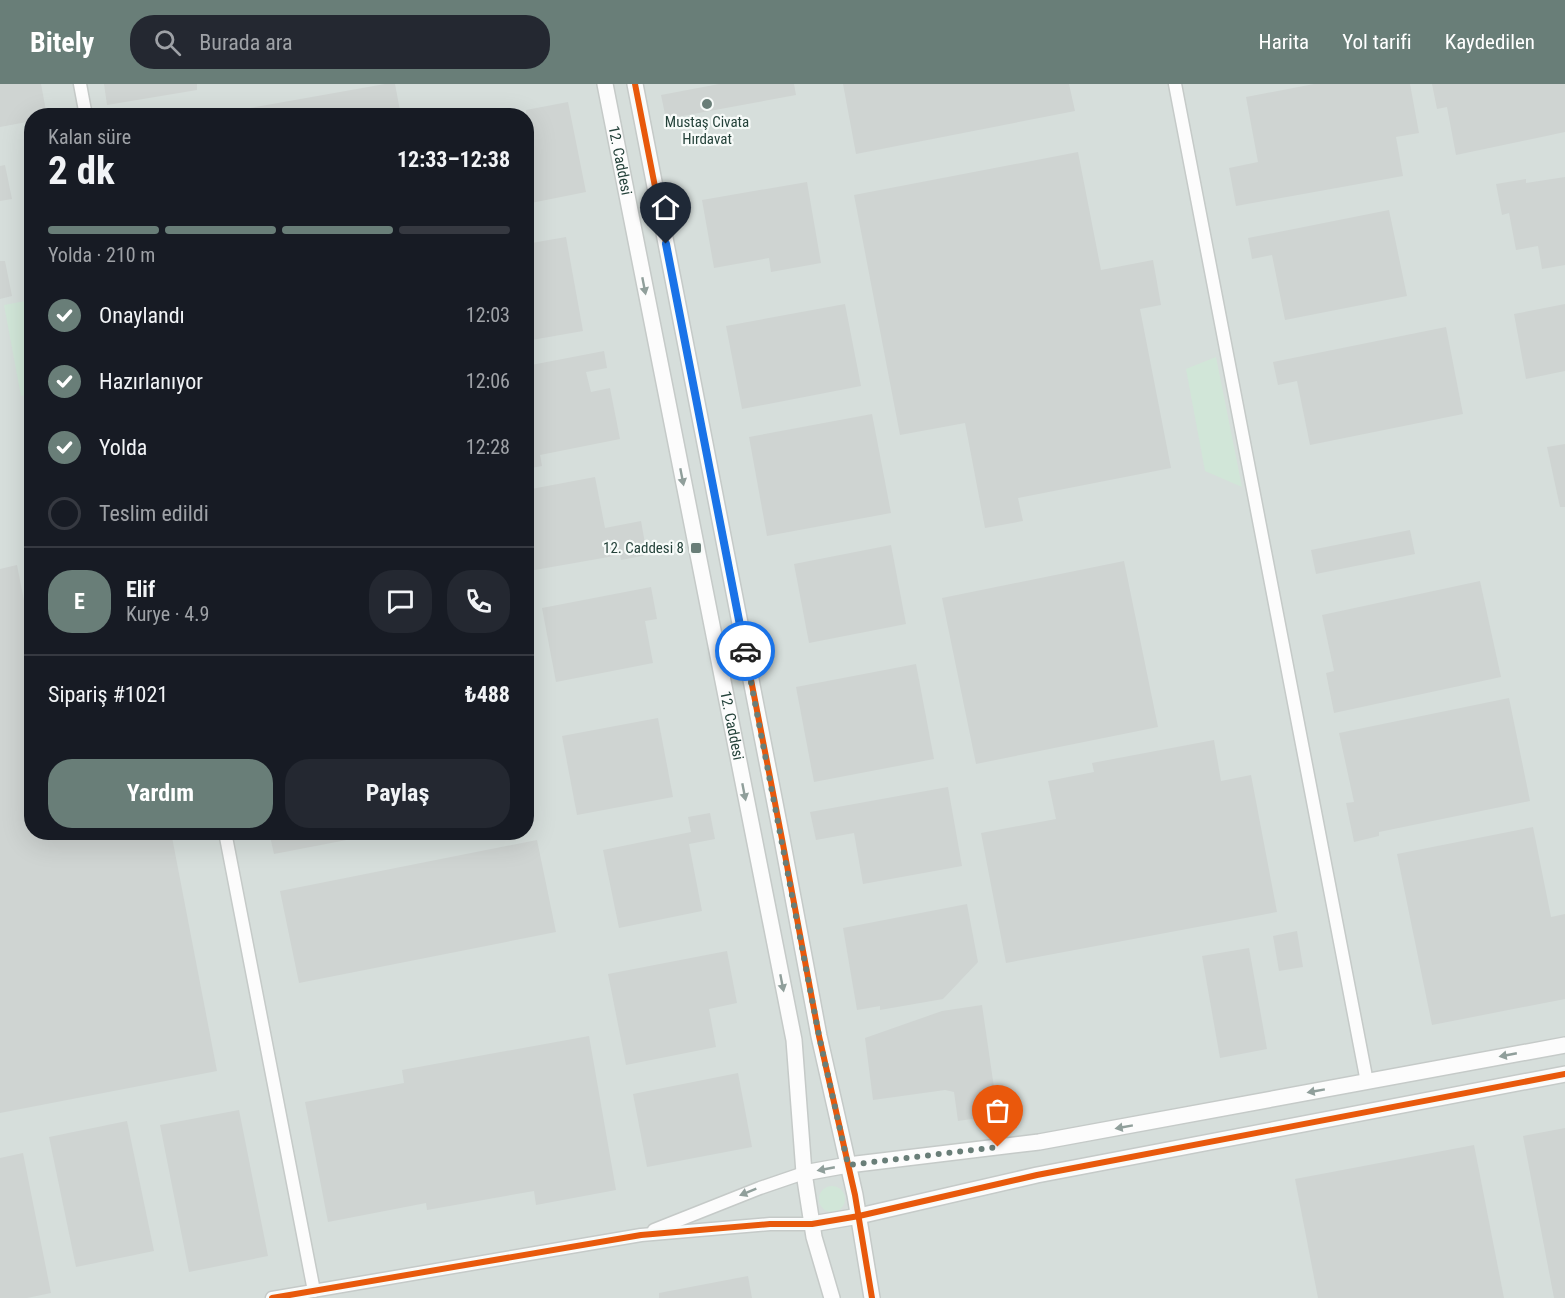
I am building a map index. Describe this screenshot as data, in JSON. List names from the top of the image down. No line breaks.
{"streets":{"street":["12. Caddesi"]},"places":{"other":["Mustaş Civata Hırdavat"],"transit":["12. Caddesi 8"]},"page":{"header":"Bitely","search":"Burada ara","nav":["Harita","Yol tarifi","Kaydedilen"],"heading":["2 dk","Kalan süre","12:33–12:38"],"panel":["Elif","Kurye · 4.9","Sipariş #1021","₺488"],"bar":"Yolda · 210 m","list":[["Onaylandı","12:03"],["Hazırlanıyor","12:06"],["Yolda","12:28"],"Teslim edildi"],"round":"E","buttons":["Yardım","Paylaş"]}}
